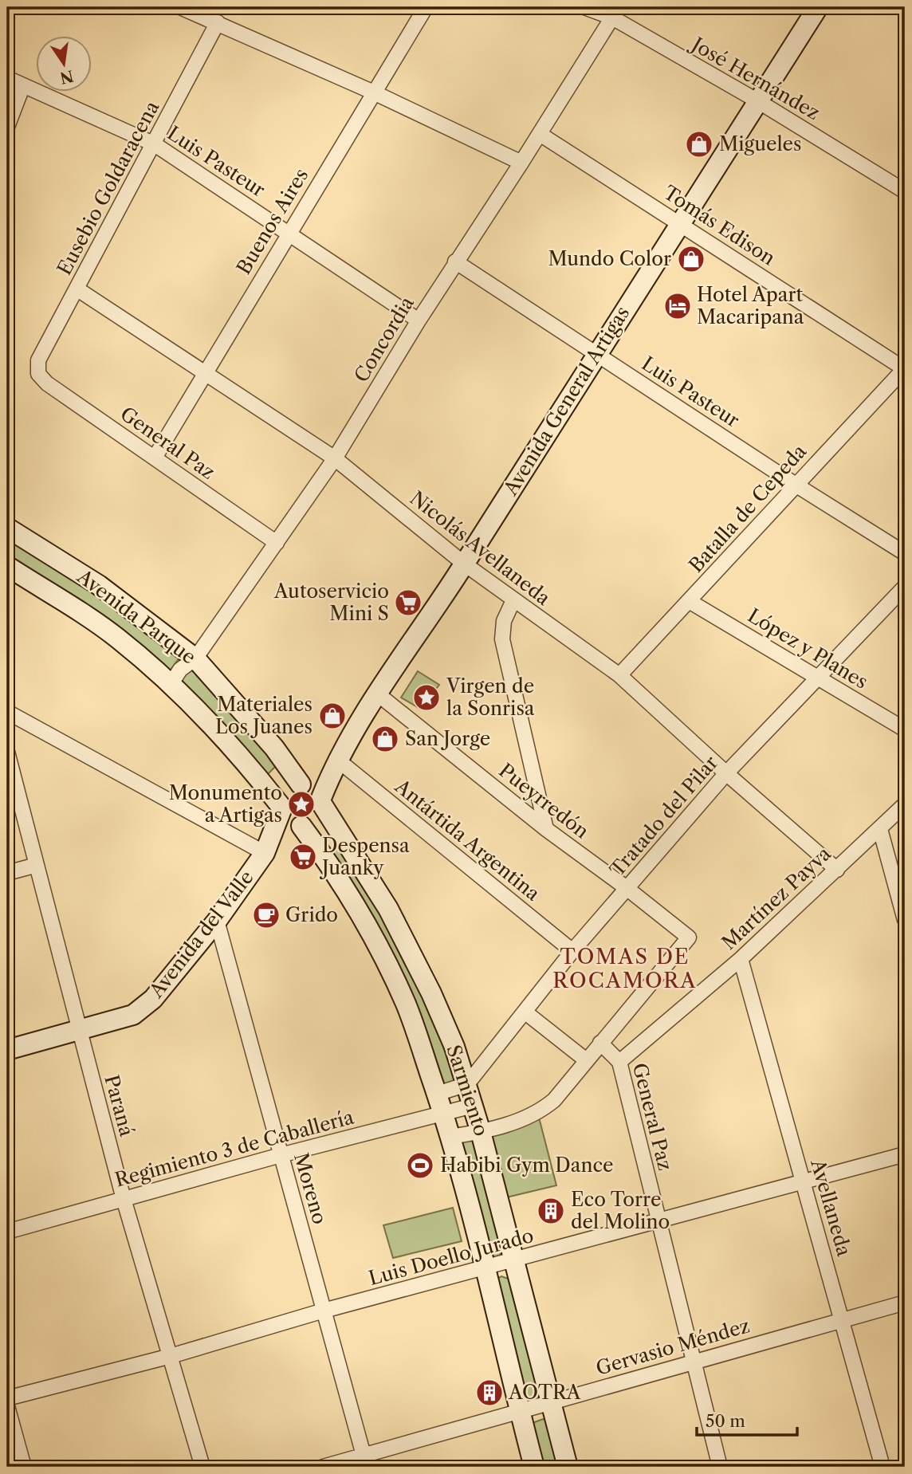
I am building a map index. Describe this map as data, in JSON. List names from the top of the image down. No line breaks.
{"streets":{"main road":["Avenida General Artigas","Avenida Parque","Avenida del Valle","Sarmiento"],"street":["José Hernández","Luis Pasteur","Eusebio Goldaracena","Buenos Aires","Tomás Edison","Concordia","General Paz","Batalla de Cepeda","Nicolás Avellaneda","López y Planes","Pueyrredón","Tratado del Pilar","Antártida Argentina","Martínez Payva","Paraná","Regimiento 3 de Caballería","Moreno","Avellaneda","Luis Doello Jurado","Gervasio Méndez"]},"crossings":[["José Hernández","Concordia"],["José Hernández","Avenida General Artigas"],["Luis Pasteur","Eusebio Goldaracena"],["Luis Pasteur","Buenos Aires"],["Luis Pasteur","Concordia"],["Luis Pasteur","Avenida General Artigas"],["Luis Pasteur","Batalla de Cepeda"],["Eusebio Goldaracena","General Paz"],["Eusebio Goldaracena","Nicolás Avellaneda"],["Buenos Aires","General Paz"],["Buenos Aires","Nicolás Avellaneda"],["Tomás Edison","Concordia"],["Tomás Edison","Avenida General Artigas"],["Tomás Edison","Batalla de Cepeda"],["Concordia","General Paz"],["Concordia","Nicolás Avellaneda"],["Concordia","Avenida Parque"],["Avenida General Artigas","Nicolás Avellaneda"],["Avenida General Artigas","Avenida Parque"],["Avenida General Artigas","Pueyrredón"],["Avenida General Artigas","Antártida Argentina"],["Avenida General Artigas","Sarmiento"],["General Paz","Pueyrredón"],["General Paz","Martínez Payva"],["General Paz","Luis Doello Jurado"],["General Paz","Gervasio Méndez"],["Batalla de Cepeda","Nicolás Avellaneda"],["Batalla de Cepeda","López y Planes"],["Nicolás Avellaneda","Tratado del Pilar"],["Nicolás Avellaneda","Martínez Payva"],["Avenida Parque","Sarmiento"],["López y Planes","Tratado del Pilar"],["Pueyrredón","Tratado del Pilar"],["Tratado del Pilar","Antártida Argentina"],["Tratado del Pilar","Sarmiento"],["Martínez Payva","Avellaneda"],["Avenida del Valle","Paraná"],["Avenida del Valle","Moreno"],["Sarmiento","Regimiento 3 de Caballería"],["Sarmiento","Luis Doello Jurado"],["Sarmiento","Gervasio Méndez"],["Paraná","Regimiento 3 de Caballería"],["Paraná","Luis Doello Jurado"],["Regimiento 3 de Caballería","Moreno"],["Moreno","Luis Doello Jurado"],["Moreno","Gervasio Méndez"],["Avellaneda","Luis Doello Jurado"],["Avellaneda","Gervasio Méndez"]],"districts":["TOMAS DE ROCAMORA"],"places":{"shop":["Migueles","Mundo Color","Materiales Los Juanes","San Jorge"],"hotel":["Hotel Apart Macaripana"],"supermarket":["Autoservicio Mini S","Despensa Juanky"],"place":["Virgen de la Sonrisa","Monumento a Artigas"],"cafe":["Grido"],"sports":["Habibi Gym Dance"],"building":["Eco Torre del Molino","AOTRA"]},"scale_bar":"50 m","north":"bottom"}
